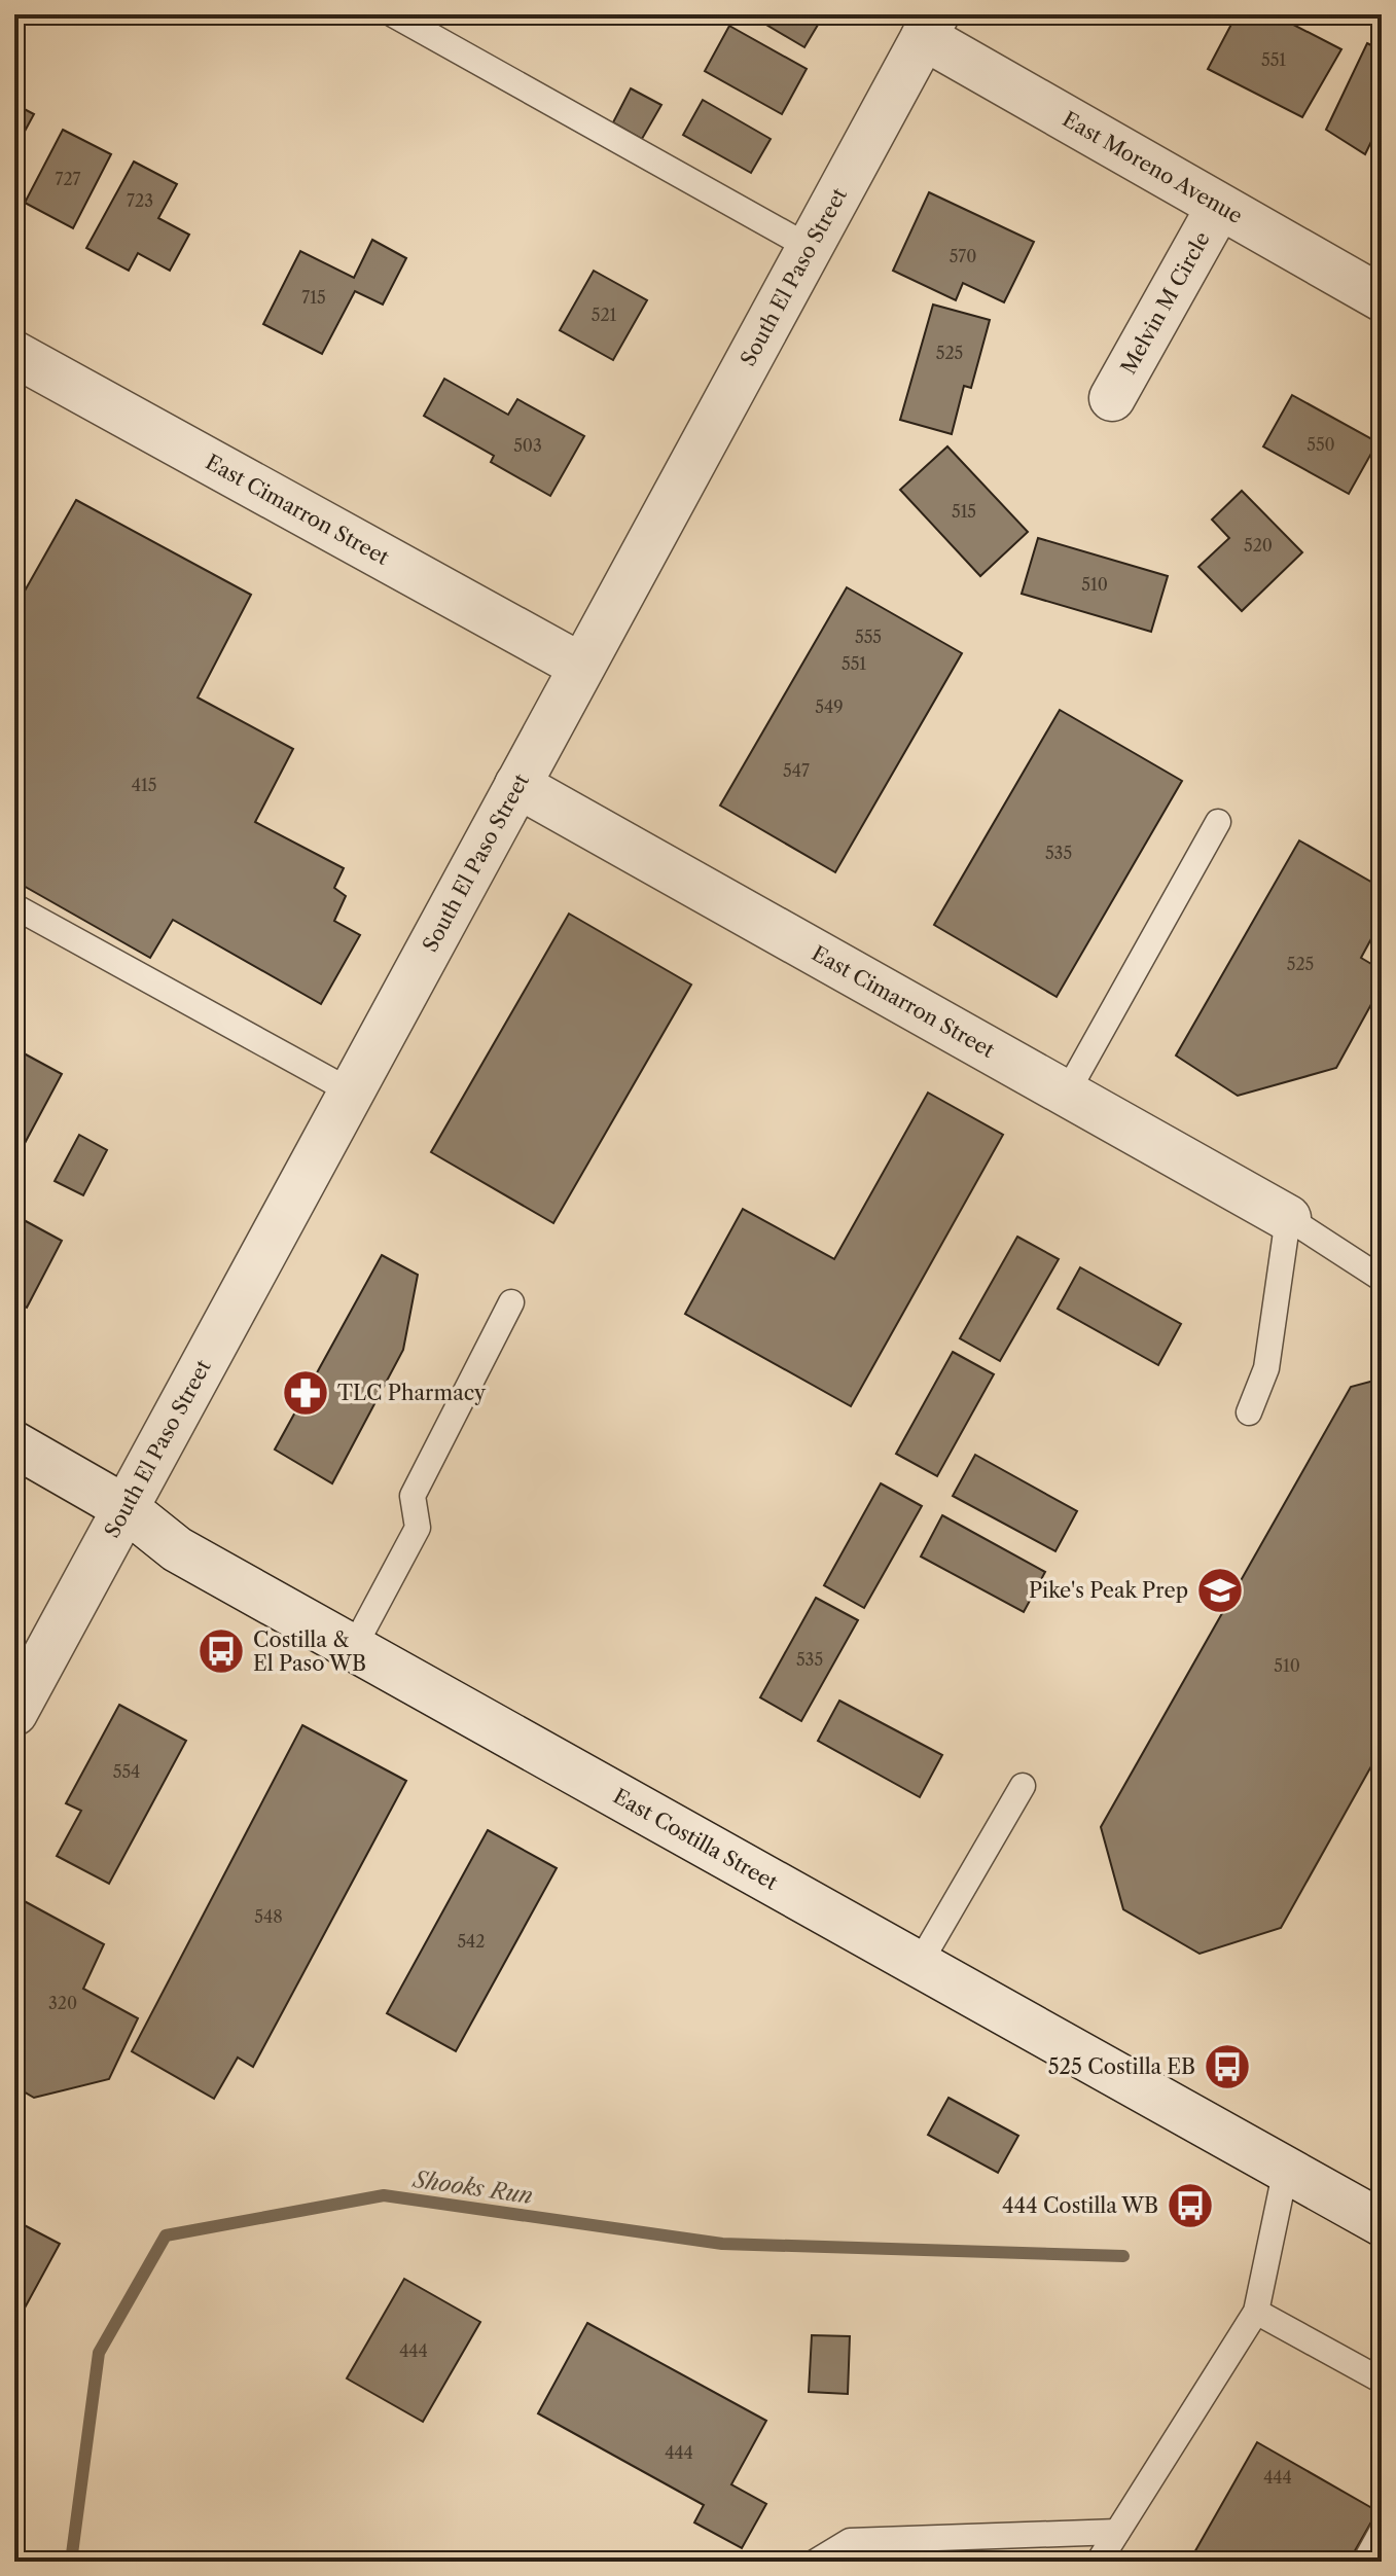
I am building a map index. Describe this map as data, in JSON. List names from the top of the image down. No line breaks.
{"streets":{"street":["East Moreno Avenue","South El Paso Street","Melvin M Circle","East Cimarron Street","East Costilla Street"]},"crossings":[["East Moreno Avenue","South El Paso Street"],["East Moreno Avenue","Melvin M Circle"],["South El Paso Street","East Cimarron Street"],["South El Paso Street","East Costilla Street"]],"water":["Shooks Run"],"places":{"pharmacy":["TLC Pharmacy"],"school or university":["Pike's Peak Prep"],"bus stop":["Costilla & El Paso WB","525 Costilla EB","444 Costilla WB"]},"house_numbers":["551","727","723","570","715","521","525","550","503","515","520","510","555","551","549","547","415","535","525","535","510","554","548","542","320","444","444","444"]}
